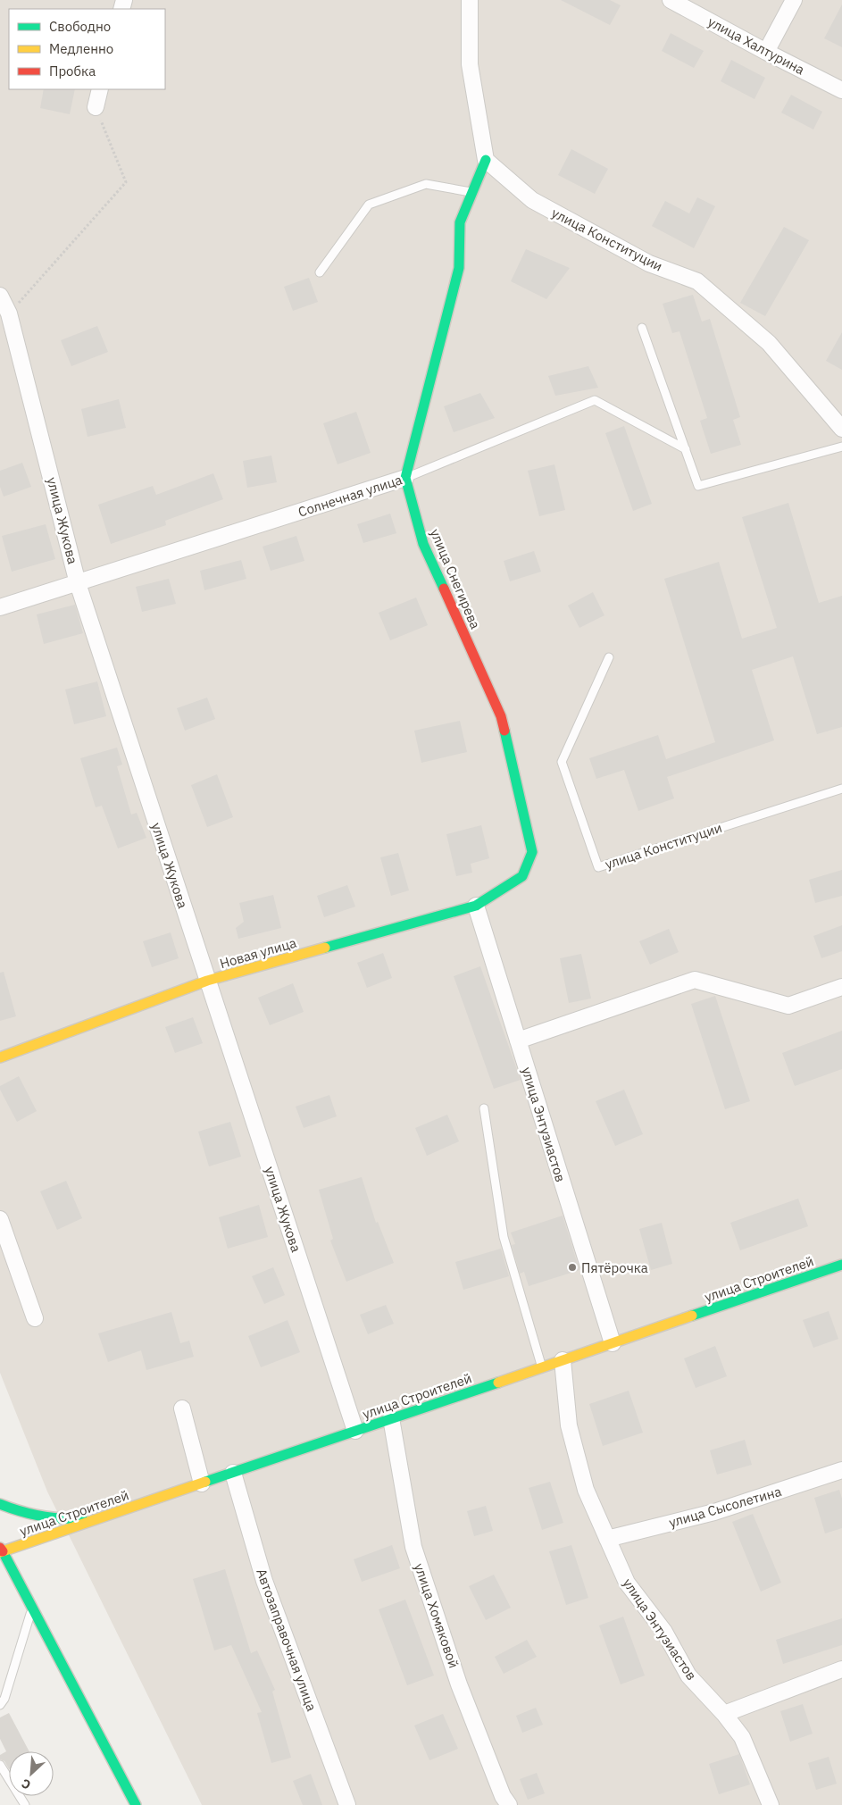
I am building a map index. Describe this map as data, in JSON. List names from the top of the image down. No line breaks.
{"streets":{"street":["улица Халтурина","улица Конституции","Солнечная улица","улица Жукова","улица Снегирева","Новая улица","улица Энтузиастов","улица Строителей","улица Сысолетина","улица Хомяковой","Автозаправочная улица"]},"crossings":[["улица Конституции","улица Снегирева"],["Солнечная улица","улица Жукова"],["Солнечная улица","улица Снегирева"],["улица Жукова","Новая улица"],["улица Жукова","улица Строителей"],["улица Снегирева","Новая улица"],["Новая улица","улица Энтузиастов"],["улица Энтузиастов","улица Строителей"],["улица Энтузиастов","улица Сысолетина"],["улица Строителей","улица Хомяковой"],["улица Строителей","Автозаправочная улица"]],"places":["Пятёрочка"],"legend":["Свободно","Медленно","Пробка"],"north":"bottom left"}
